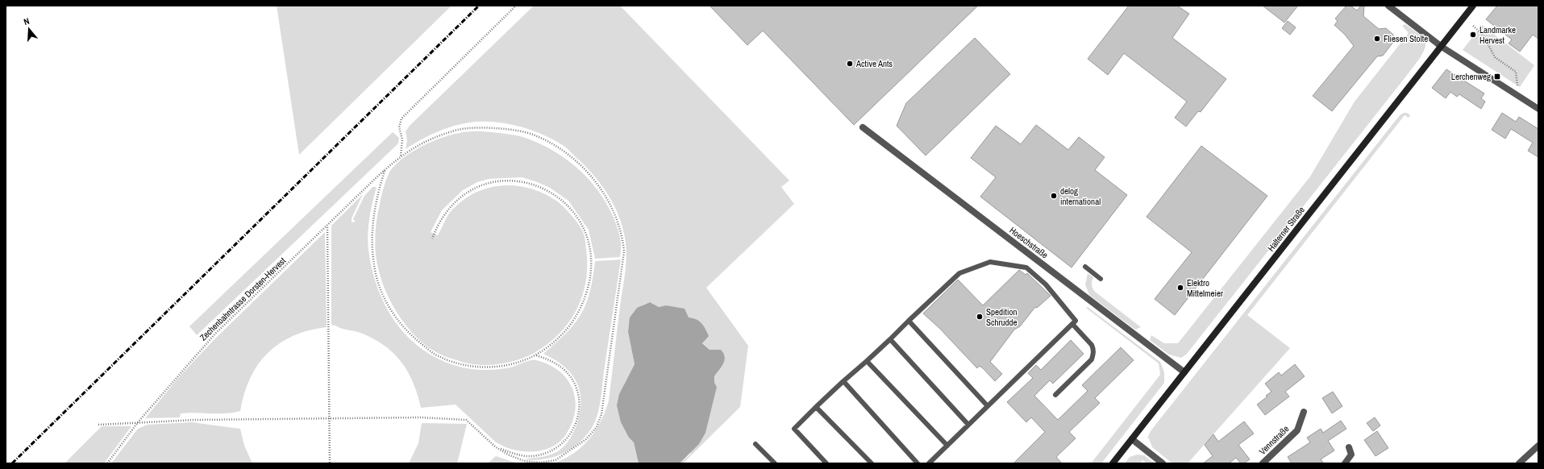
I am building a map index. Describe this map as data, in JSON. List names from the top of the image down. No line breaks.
{"streets":{"main road":["Halterner Straße"],"street":["Hoeschstraße","Vennstraße"],"path":["Zechenbahntrasse Dorsten-Hervest"]},"crossings":[["Halterner Straße","Hoeschstraße"]],"places":{"other":["Landmarke Hervest","Fliesen Stolte","Active Ants","delog international","Elektro Mittelmeier","Spedition Schrudde"],"transit":["Lerchenweg"]},"north":"top"}
